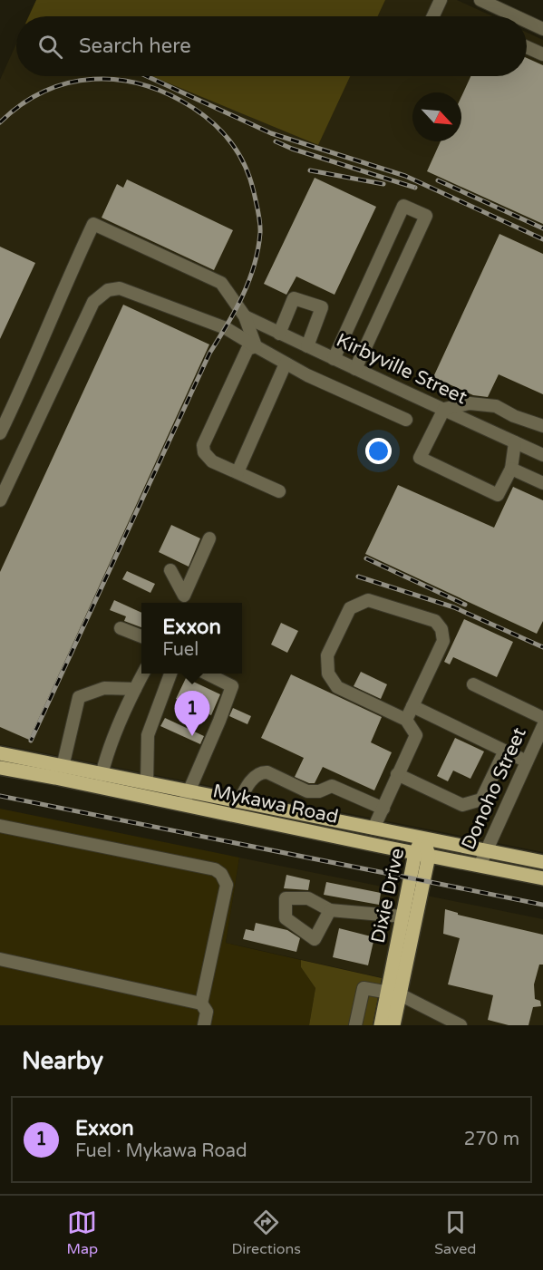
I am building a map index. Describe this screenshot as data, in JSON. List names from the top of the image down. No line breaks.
{"streets":{"main road":["Mykawa Road","Dixie Drive"],"street":["Kirbyville Street","Donoho Street"]},"crossings":[["Donoho Street","Mykawa Road"],["Mykawa Road","Dixie Drive"]],"north":"bottom right","page":{"search":"Search here","popup":["Exxon","Fuel"],"pins":"1","heading":"Nearby","list":[{"mark":"1","name":"Exxon","note":"Fuel · Mykawa Road","value":"270 m"}],"nav":["Map","Directions","Saved"]}}
